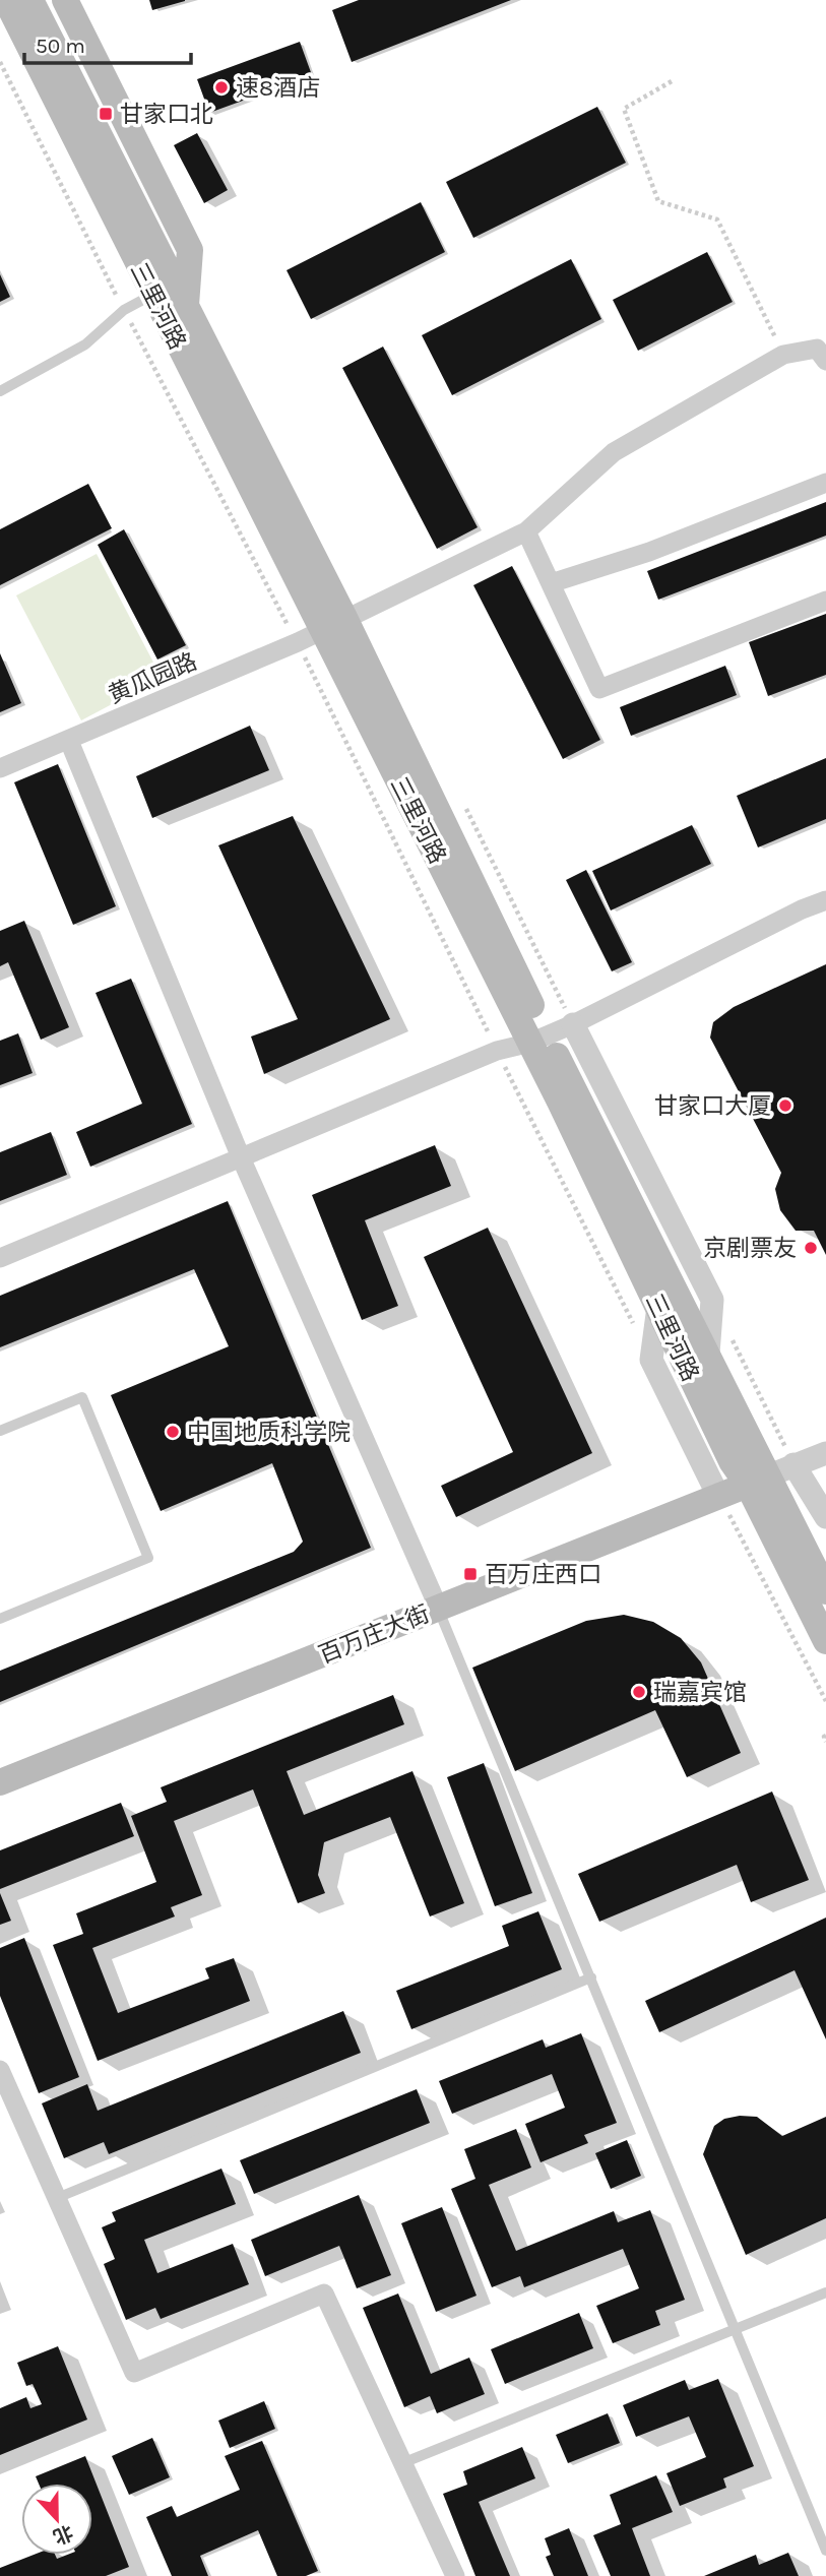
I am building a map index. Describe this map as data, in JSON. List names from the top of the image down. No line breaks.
{"streets":{"main road":["三里河路","百万庄大街"],"street":["黄瓜园路"]},"crossings":[["三里河路","黄瓜园路"],["三里河路","百万庄大街"]],"places":{"other":["速8酒店","甘家口大厦","京剧票友","中国地质科学院","瑞嘉宾馆"],"transit":["甘家口北","百万庄西口"]},"scale_bar":"50 m","north":"bottom"}
